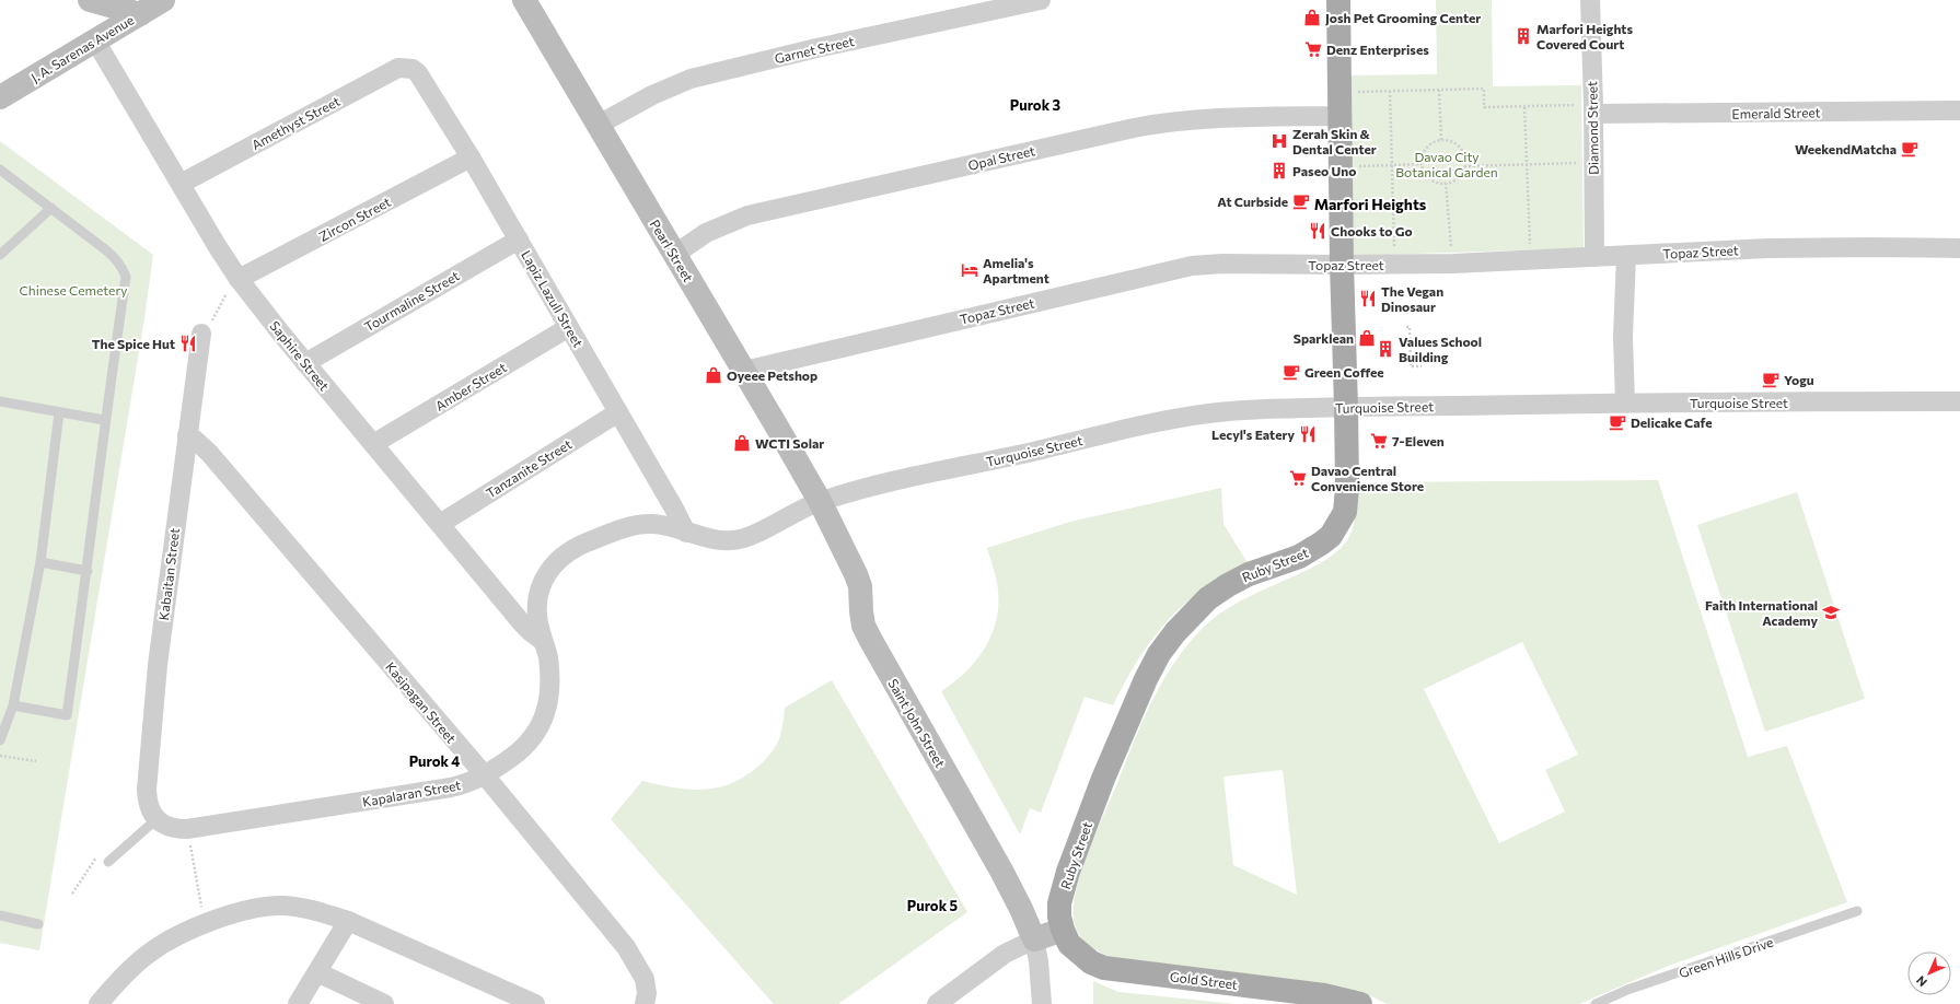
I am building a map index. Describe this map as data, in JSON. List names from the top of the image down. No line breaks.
{"streets":{"main road":["Ruby Street","Gold Street"],"street":["J. A. Sarenas Avenue","Garnet Street","Emerald Street","Amethyst Street","Diamond Street","Opal Street","Zircon Street","Pearl Street","Topaz Street","Lapiz Lazull Street","Tourmaline Street","Saphire Street","Amber Street","Turquoise Street","Tanzanite Street","Kabaitan Street","Kasipagan Street","Saint John Street","Kapalaran Street"],"lane":["Green Hills Drive"]},"crossings":[["J. A. Sarenas Avenue","Saphire Street"],["Garnet Street","Pearl Street"],["Emerald Street","Diamond Street"],["Amethyst Street","Lapiz Lazull Street"],["Amethyst Street","Saphire Street"],["Diamond Street","Topaz Street"],["Opal Street","Pearl Street"],["Opal Street","Ruby Street"],["Zircon Street","Lapiz Lazull Street"],["Zircon Street","Saphire Street"],["Pearl Street","Topaz Street"],["Pearl Street","Turquoise Street"],["Pearl Street","Saint John Street"],["Pearl Street","Kapalaran Street"],["Topaz Street","Ruby Street"],["Lapiz Lazull Street","Tourmaline Street"],["Lapiz Lazull Street","Amber Street"],["Lapiz Lazull Street","Tanzanite Street"],["Lapiz Lazull Street","Kapalaran Street"],["Tourmaline Street","Saphire Street"],["Saphire Street","Amber Street"],["Saphire Street","Tanzanite Street"],["Saphire Street","Kapalaran Street"],["Turquoise Street","Ruby Street"],["Turquoise Street","Saint John Street"],["Turquoise Street","Kapalaran Street"],["Ruby Street","Gold Street"],["Kabaitan Street","Kasipagan Street"],["Kabaitan Street","Kapalaran Street"],["Kasipagan Street","Kapalaran Street"],["Saint John Street","Kapalaran Street"]],"districts":["Purok 3","Marfori Heights","Purok 4","Purok 5"],"parks":["Davao City Botanical Garden","Chinese Cemetery"],"places":{"shop":["Josh Pet Grooming Center","Sparklean","Oyeee Petshop","WCTI Solar"],"building":["Marfori Heights Covered Court","Paseo Uno","Values School Building"],"supermarket":["Denz Enterprises","7-Eleven","Davao Central Convenience Store"],"hospital":["Zerah Skin & Dental Center"],"cafe":["WeekendMatcha","At Curbside","Green Coffee","Yogu","Delicake Cafe"],"restaurant":["Chooks to Go","The Vegan Dinosaur","The Spice Hut","Lecyl's Eatery"],"hotel":["Amelia's Apartment"],"school or university":["Faith International Academy"]},"north":"bottom left"}
